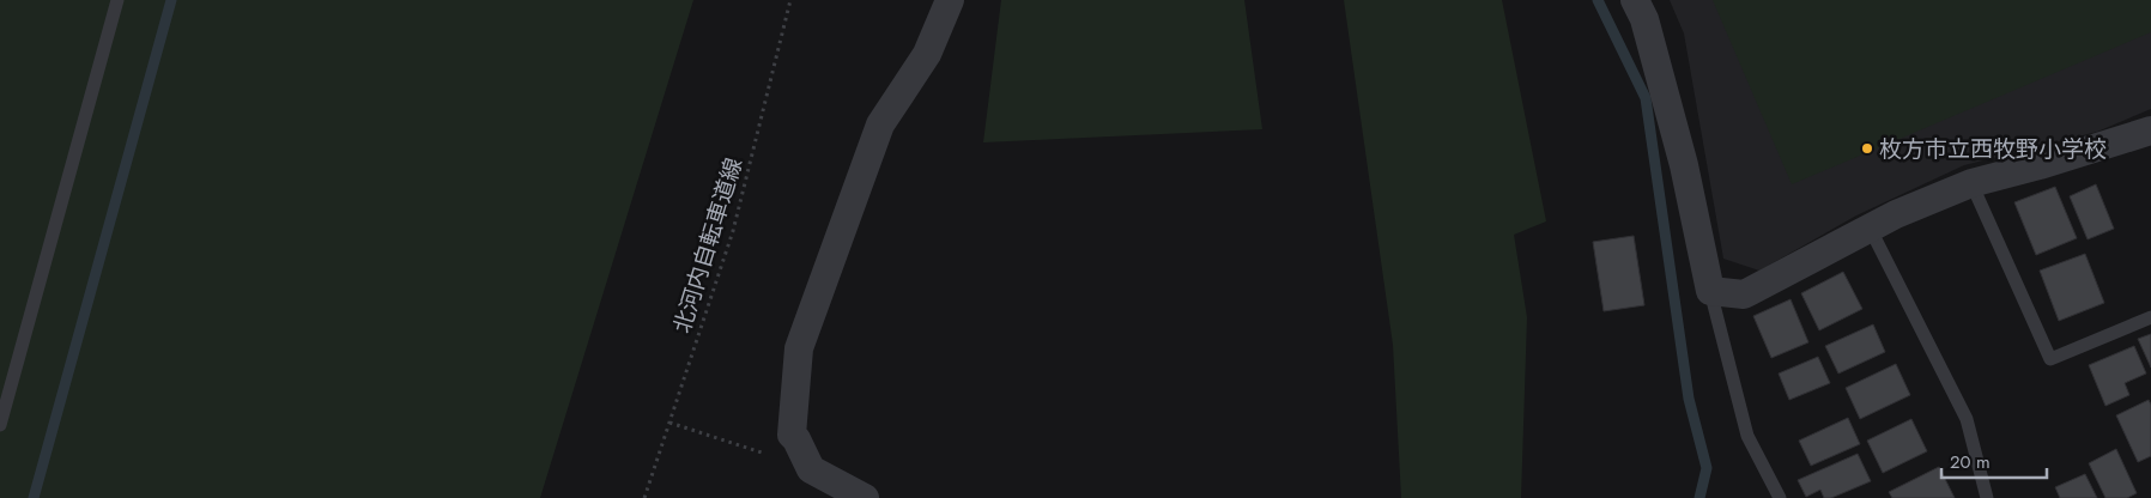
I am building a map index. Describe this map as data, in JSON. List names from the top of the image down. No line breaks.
{"streets":{"path":["北河内自転車道線"]},"places":["枚方市立西牧野小学校"],"scale_bar":"20 m"}
